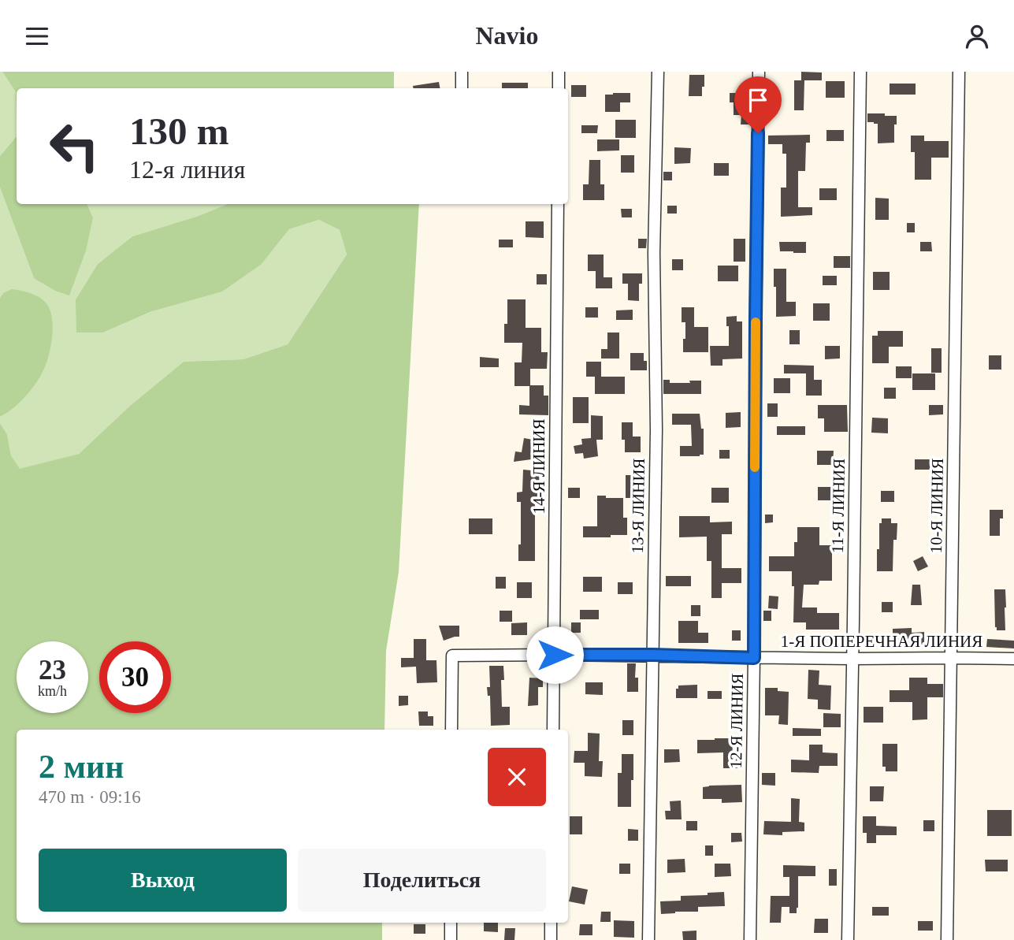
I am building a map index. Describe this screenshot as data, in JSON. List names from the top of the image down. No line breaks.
{"streets":{"street":["14-Я ЛИНИЯ","13-Я ЛИНИЯ","11-Я ЛИНИЯ","10-Я ЛИНИЯ","1-Я ПОПЕРЕЧНАЯ ЛИНИЯ","12-Я ЛИНИЯ"]},"crossings":[["14-Я ЛИНИЯ","1-Я ПОПЕРЕЧНАЯ ЛИНИЯ"],["13-Я ЛИНИЯ","1-Я ПОПЕРЕЧНАЯ ЛИНИЯ"],["11-Я ЛИНИЯ","1-Я ПОПЕРЕЧНАЯ ЛИНИЯ"],["10-Я ЛИНИЯ","1-Я ПОПЕРЕЧНАЯ ЛИНИЯ"],["1-Я ПОПЕРЕЧНАЯ ЛИНИЯ","12-Я ЛИНИЯ"]],"page":{"header":"Navio","turn":["130 m","12-я линия"],"speed":"23 km/h","limit":"30","heading":["2 мин","470 m · 09:16"],"buttons":["Выход","Поделиться"]}}
